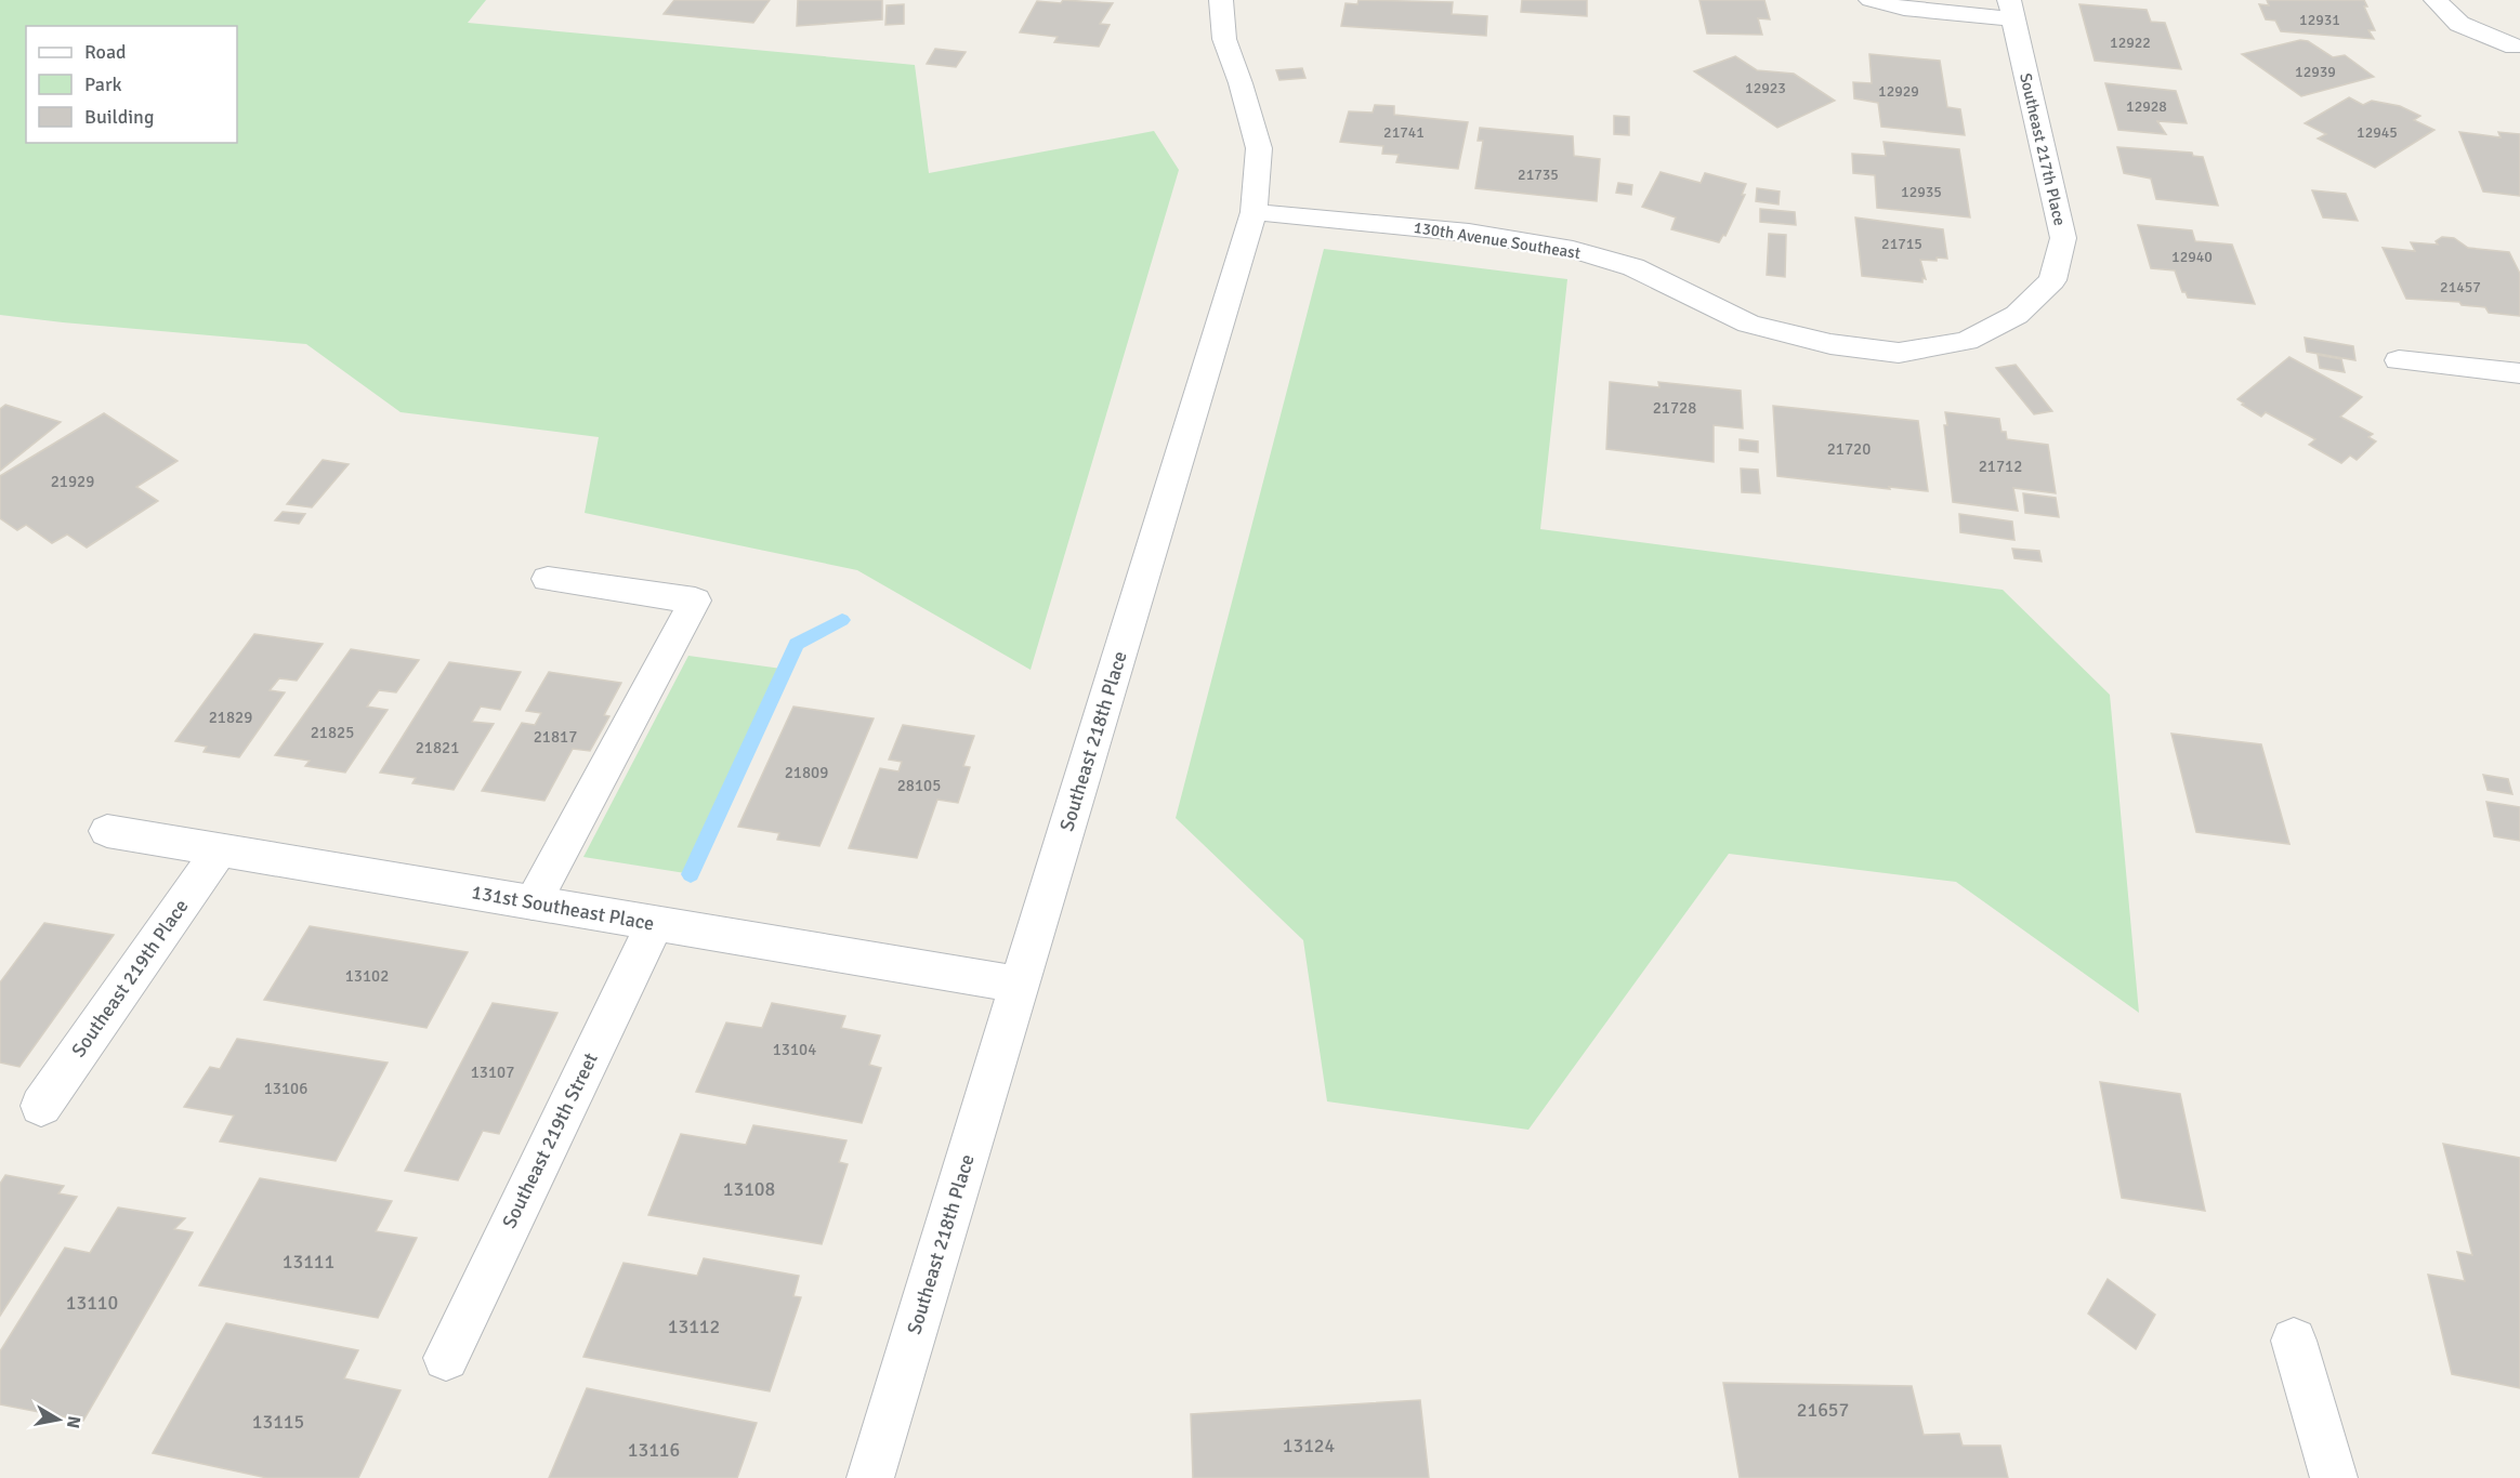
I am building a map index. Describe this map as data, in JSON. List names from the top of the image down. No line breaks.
{"streets":{"street":["Southeast 217th Place","130th Avenue Southeast","Southeast 218th Place","131st Southeast Place","Southeast 219th Place","Southeast 219th Street"]},"crossings":[["Southeast 217th Place","130th Avenue Southeast"],["130th Avenue Southeast","Southeast 218th Place"],["Southeast 218th Place","131st Southeast Place"],["131st Southeast Place","Southeast 219th Place"],["131st Southeast Place","Southeast 219th Street"]],"house_numbers":["12931","12922","12939","12923","12929","12928","21741","12945","21735","12935","21715","12940","21457","21728","21720","21712","21929","21829","21825","21817","21821","21809","28105","13102","13104","13107","13106","13108","13111","13110","13112","21657","13115","13124","13116"],"legend":["Road","Park","Building"],"north":"right"}
